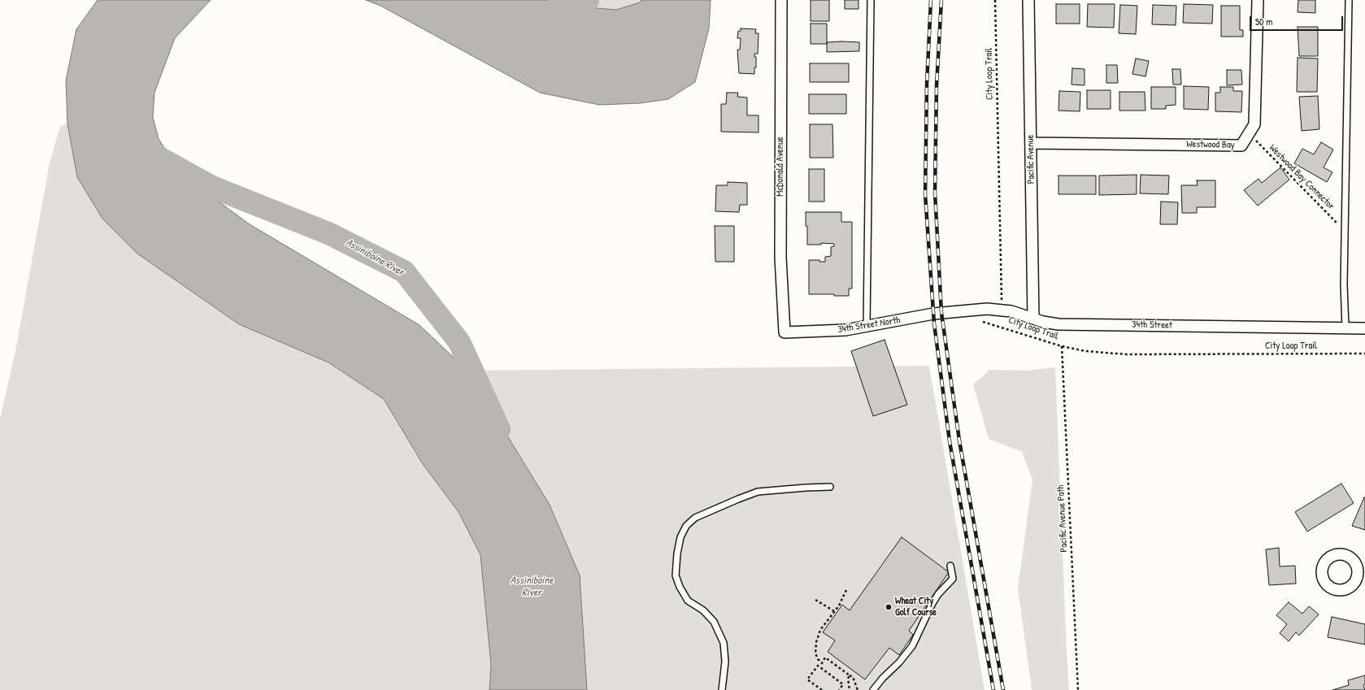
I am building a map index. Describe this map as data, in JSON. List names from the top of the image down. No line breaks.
{"streets":{"street":["Westwood Bay","Pacific Avenue","McDonald Avenue","34th Street North","34th Street"],"path":["City Loop Trail","Westwood Bay Connector","Pacific Avenue Path"]},"crossings":[["City Loop Trail","34th Street"],["City Loop Trail","Pacific Avenue Path"],["Westwood Bay","Pacific Avenue"],["Westwood Bay","Westwood Bay Connector"],["Pacific Avenue","34th Street"],["McDonald Avenue","34th Street North"],["34th Street North","34th Street"]],"water":["Assiniboine River"],"places":["Wheat City Golf Course"],"scale_bar":"50 m"}
